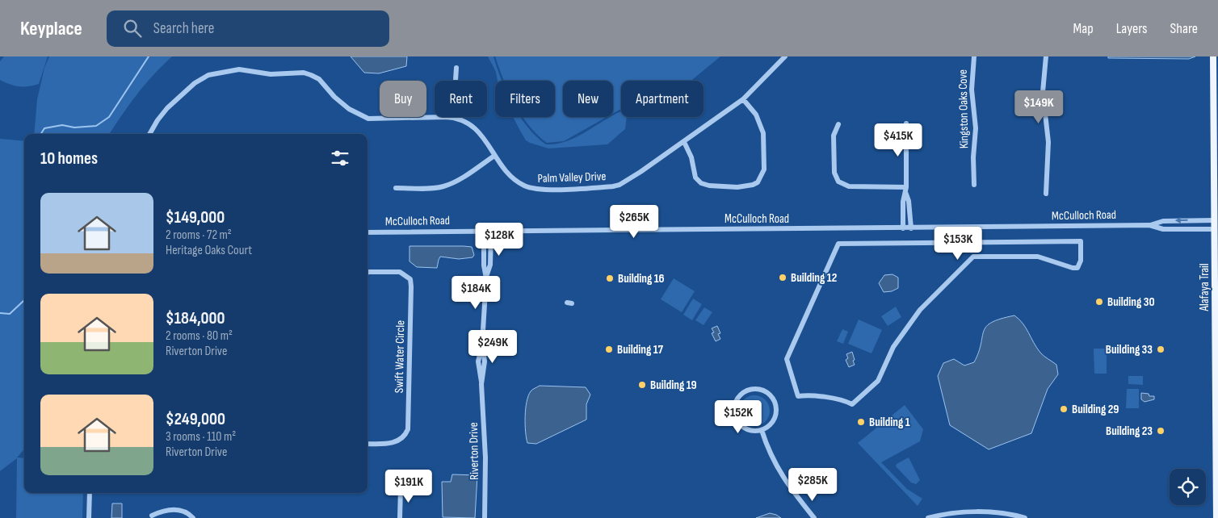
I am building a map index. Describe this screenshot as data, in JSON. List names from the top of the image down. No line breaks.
{"streets":{"main road":["Alafaya Trail"],"street":["Kingston Oaks Cove","Palm Valley Drive","McCulloch Road","Swift Water Circle","Riverton Drive"]},"crossings":[["McCulloch Road","Alafaya Trail"],["McCulloch Road","Riverton Drive"]],"places":["Building 12","Building 16","Building 30","Building 17","Building 33","Building 19","Building 29","Building 1","Building 23"],"page":{"header":"Keyplace","search":"Search here","nav":["Map","Layers","Share"],"chip":["Buy","Rent","Filters","New","Apartment"],"price":["$149K","$415K","$265K","$128K","$153K","$184K","$249K","$152K","$285K","$191K"],"heading":"10 homes","list":[{"name":"$149,000","note":"2 rooms · 72 m² · Heritage Oaks Court"},{"name":"$184,000","note":"2 rooms · 80 m² · Riverton Drive"},{"name":"$249,000","note":"3 rooms · 110 m² · Riverton Drive"}]}}
